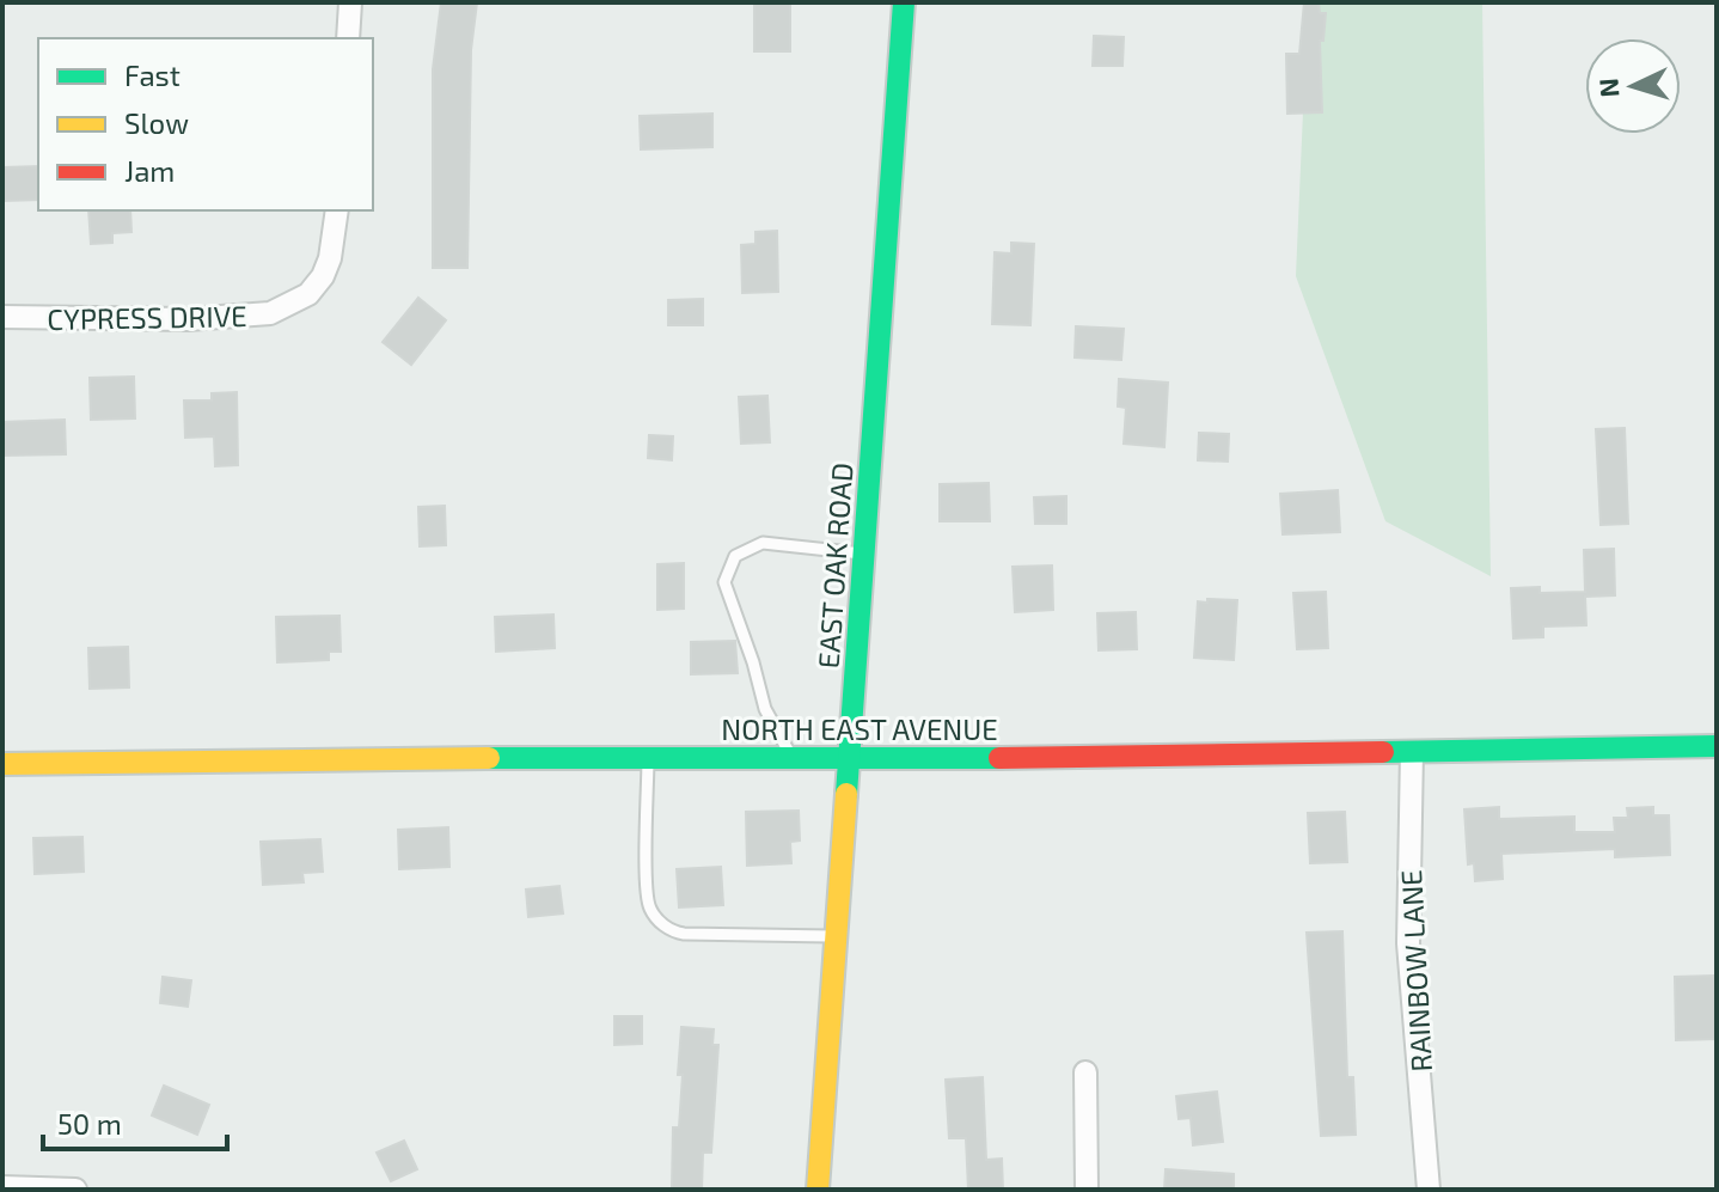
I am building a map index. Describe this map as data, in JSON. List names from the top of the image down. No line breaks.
{"streets":{"street":["CYPRESS DRIVE","EAST OAK ROAD","NORTH EAST AVENUE","RAINBOW LANE"]},"crossings":[["EAST OAK ROAD","NORTH EAST AVENUE"],["NORTH EAST AVENUE","RAINBOW LANE"]],"legend":["Fast","Slow","Jam"],"scale_bar":"50 m","north":"left"}
